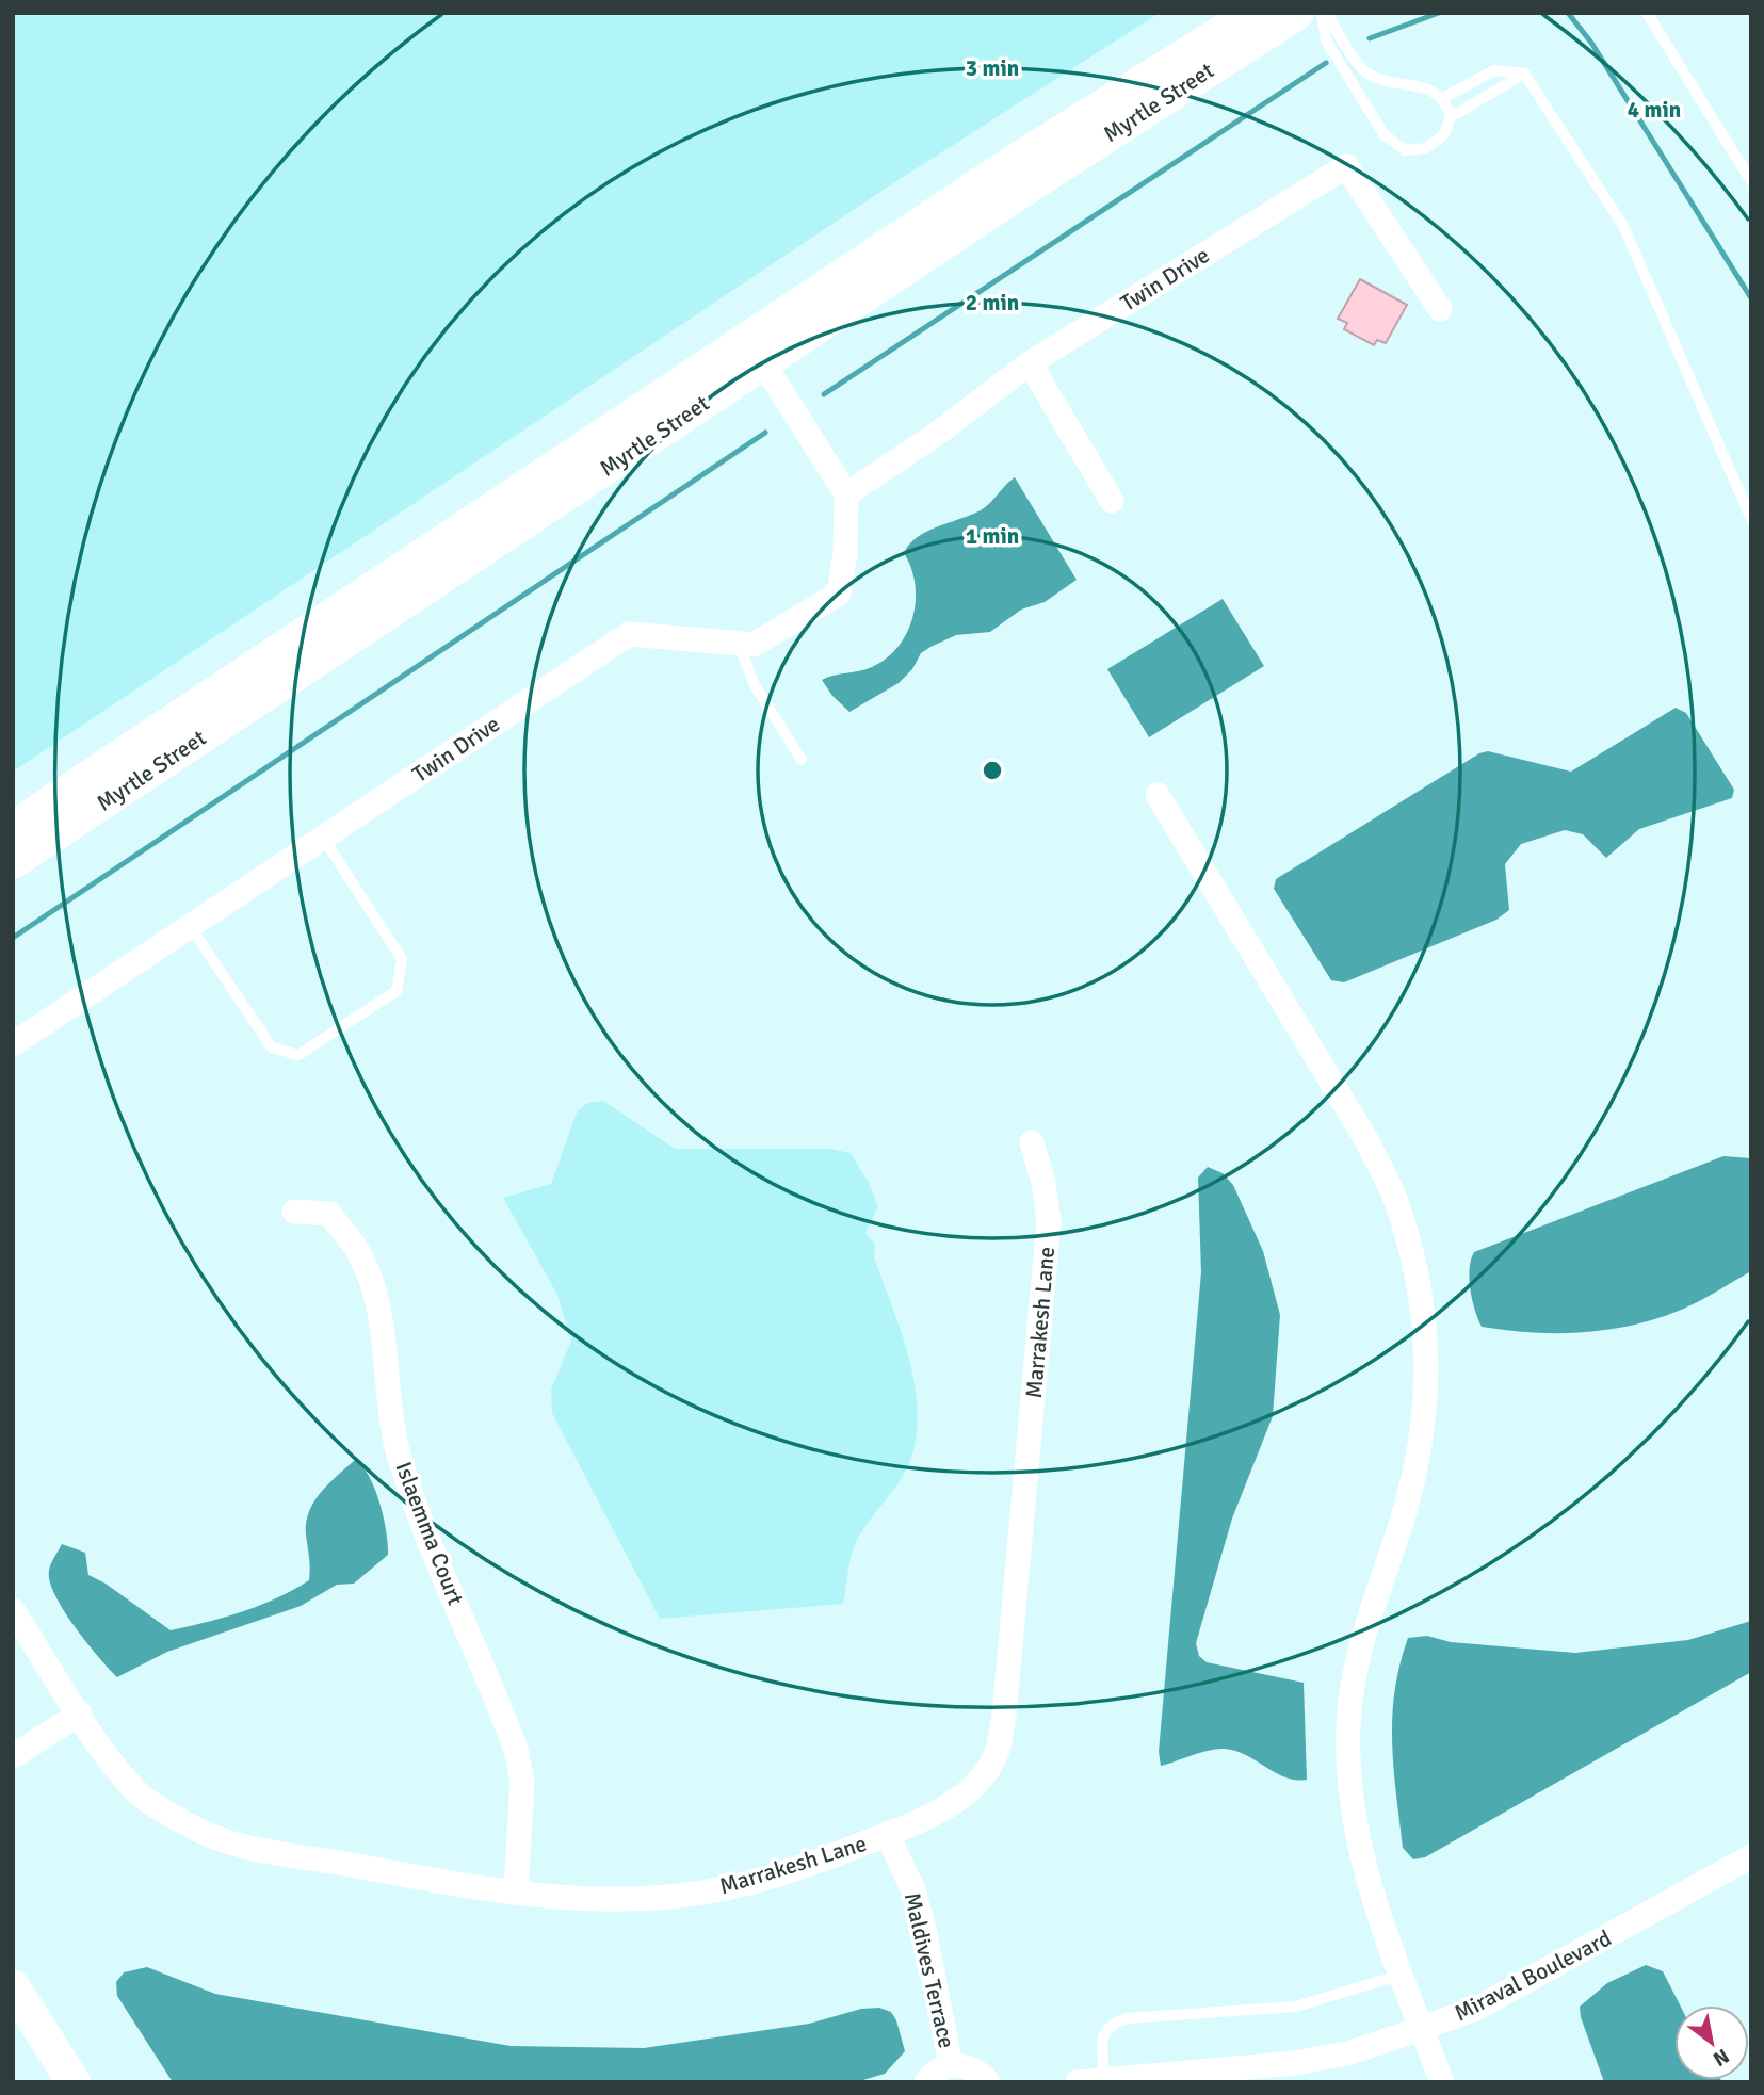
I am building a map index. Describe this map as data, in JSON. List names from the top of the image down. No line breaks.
{"streets":{"street":["Myrtle Street","Twin Drive","Marrakesh Lane","Islaemma Court","Maldives Terrace","Miraval Boulevard"]},"crossings":[["Marrakesh Lane","Islaemma Court"],["Marrakesh Lane","Maldives Terrace"]],"north":"bottom right","rings":["3 min","4 min","2 min","1 min"]}
